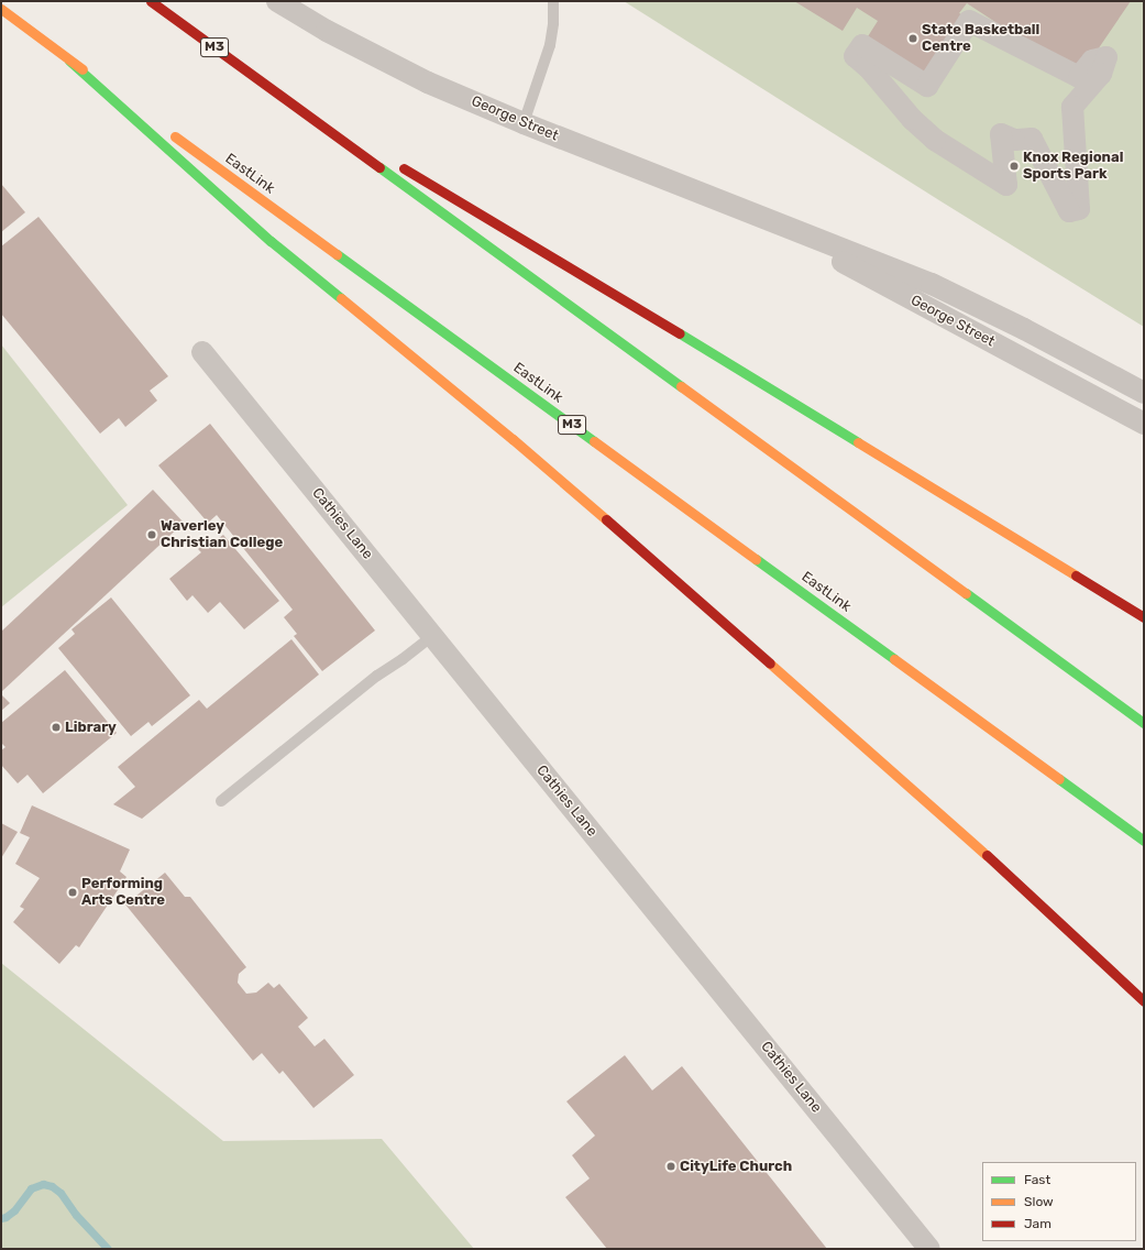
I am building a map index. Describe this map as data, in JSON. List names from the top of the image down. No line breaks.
{"streets":{"highway":["M3","EastLink"],"street":["George Street","Cathies Lane"]},"places":["State Basketball Centre","Knox Regional Sports Park","Waverley Christian College","Library","Performing Arts Centre","CityLife Church"],"legend":["Fast","Slow","Jam"]}
